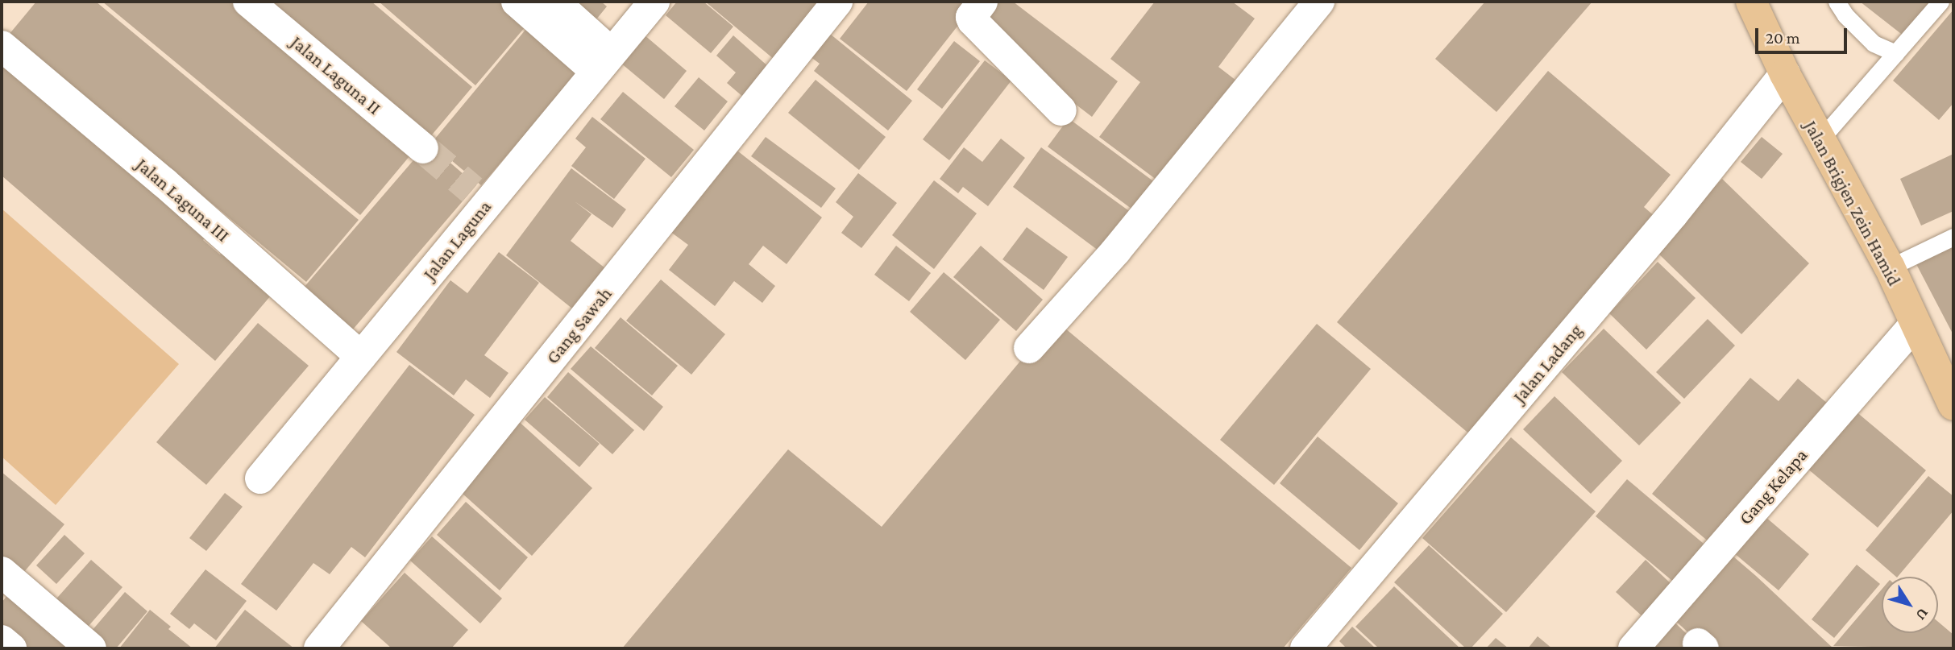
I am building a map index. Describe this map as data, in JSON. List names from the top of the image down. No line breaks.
{"streets":{"main road":["Jalan Brigjen Zein Hamid"],"street":["Jalan Laguna II","Jalan Laguna III","Jalan Laguna","Gang Sawah","Jalan Ladang","Gang Kelapa"]},"crossings":[["Jalan Laguna III","Jalan Laguna"],["Jalan Brigjen Zein Hamid","Jalan Ladang"],["Jalan Brigjen Zein Hamid","Gang Kelapa"]],"scale_bar":"20 m","north":"bottom right"}
